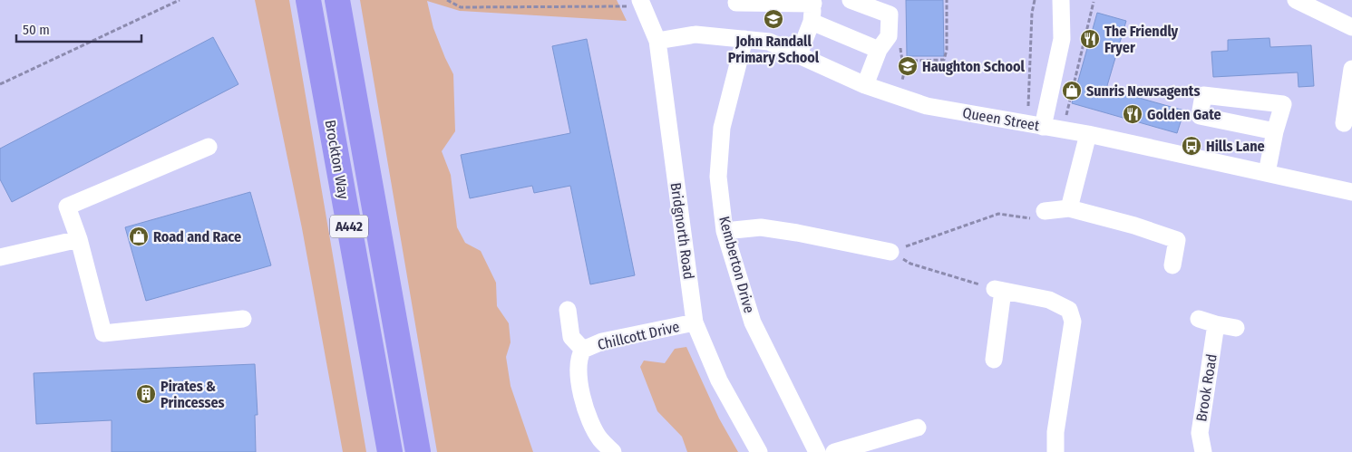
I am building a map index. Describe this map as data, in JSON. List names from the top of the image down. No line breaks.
{"streets":{"highway":["Brockton Way","A442"],"street":["Queen Street","Bridgnorth Road","Kemberton Drive","Chillcott Drive","Brook Road"]},"crossings":[["Queen Street","Bridgnorth Road"],["Queen Street","Kemberton Drive"],["Bridgnorth Road","Chillcott Drive"]],"places":{"school or university":["John Randall Primary School","Haughton School"],"restaurant":["The Friendly Fryer","Golden Gate"],"shop":["Sunris Newsagents","Road and Race"],"bus stop":["Hills Lane"],"building":["Pirates & Princesses"]},"scale_bar":"50 m"}
